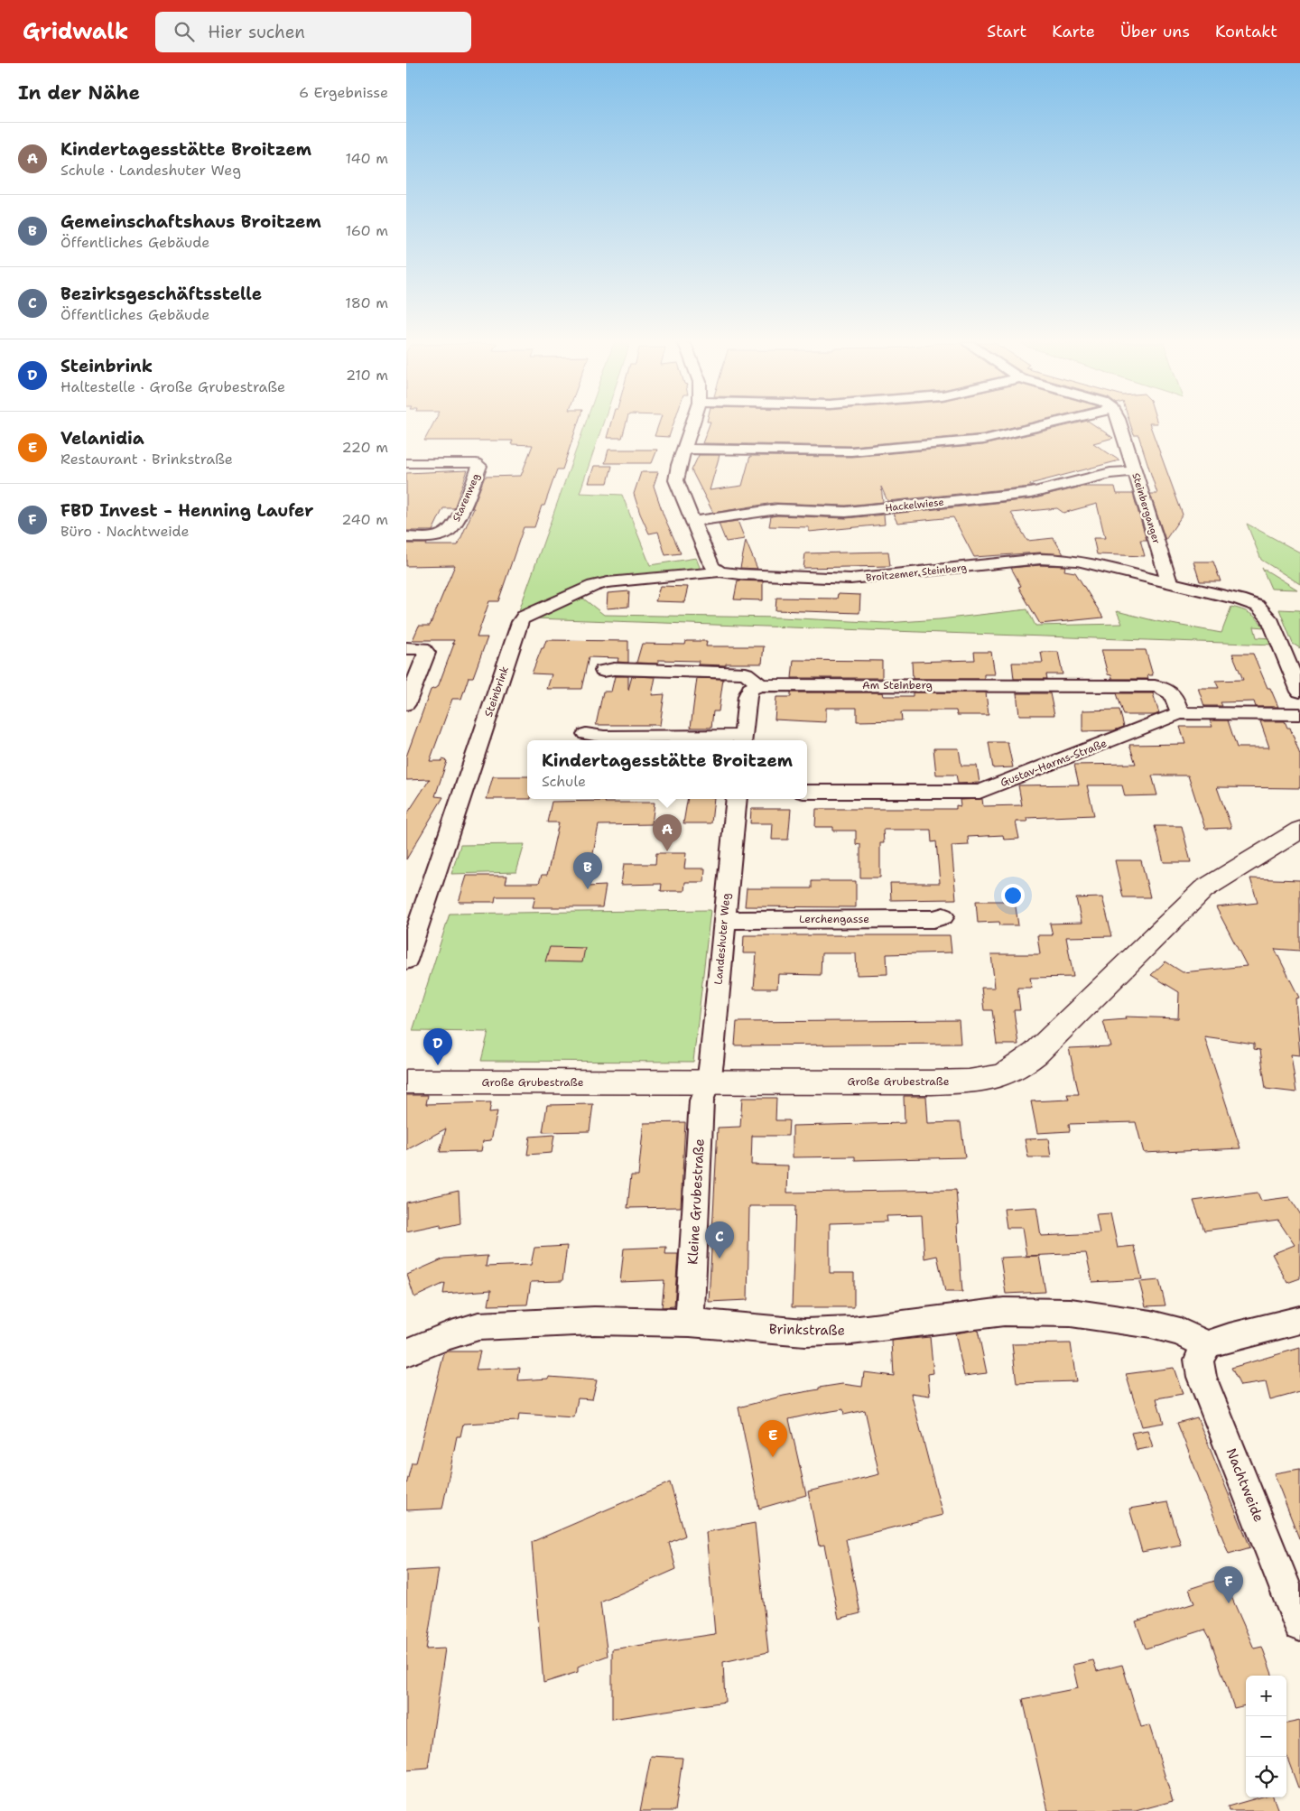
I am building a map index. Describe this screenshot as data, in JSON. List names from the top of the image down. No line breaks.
{"streets":{"street":["Starenweg","Hackelwiese","Steinberganger","Broitzemer Steinberg","Am Steinberg","Steinbrink","Gustav-Harms-Straße","Lerchengasse","Landeshuter Weg","Große Grubestraße","Kleine Grubestraße","Brinkstraße","Nachtweide"]},"crossings":[["Hackelwiese","Steinberganger"],["Steinberganger","Broitzemer Steinberg"],["Broitzemer Steinberg","Steinbrink"],["Am Steinberg","Gustav-Harms-Straße"],["Lerchengasse","Landeshuter Weg"],["Landeshuter Weg","Große Grubestraße"],["Landeshuter Weg","Kleine Grubestraße"],["Große Grubestraße","Kleine Grubestraße"],["Kleine Grubestraße","Brinkstraße"],["Brinkstraße","Nachtweide"]],"page":{"header":"Gridwalk","search":"Hier suchen","nav":["Start","Karte","Über uns","Kontakt"],"heading":["In der Nähe","6 Ergebnisse"],"list":[{"mark":"A","name":"Kindertagesstätte Broitzem","note":"Schule · Landeshuter Weg","value":"140 m"},{"mark":"B","name":"Gemeinschaftshaus Broitzem","note":"Öffentliches Gebäude","value":"160 m"},{"mark":"C","name":"Bezirksgeschäftsstelle","note":"Öffentliches Gebäude","value":"180 m"},{"mark":"D","name":"Steinbrink","note":"Haltestelle · Große Grubestraße","value":"210 m"},{"mark":"E","name":"Velanidia","note":"Restaurant · Brinkstraße","value":"220 m"},{"mark":"F","name":"FBD Invest - Henning Laufer","note":"Büro · Nachtweide","value":"240 m"}],"popup":["Kindertagesstätte Broitzem","Schule"],"pins":["A","B","D","C","E","F"],"map_buttons":["+","−"]}}
